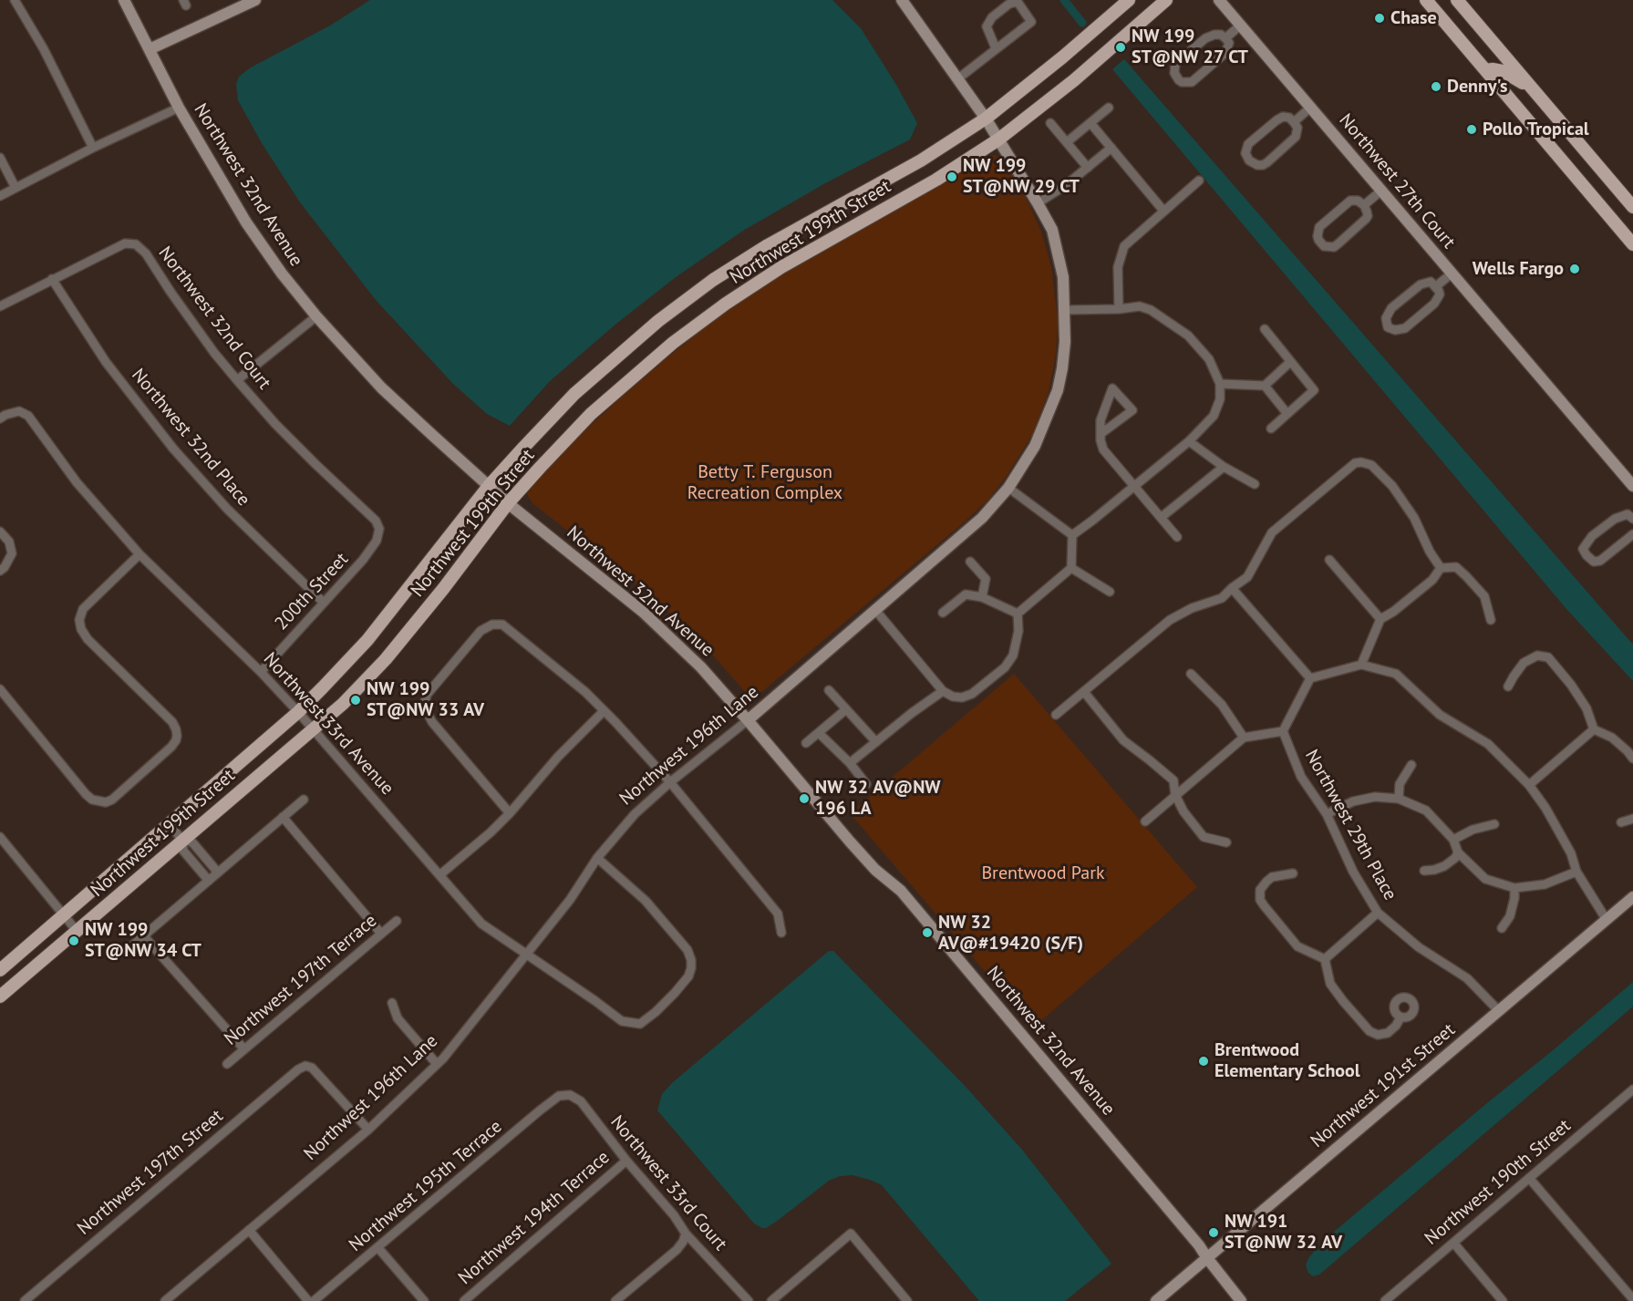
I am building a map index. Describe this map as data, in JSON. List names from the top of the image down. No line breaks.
{"streets":{"main road":["Northwest 199th Street"],"street":["Northwest 27th Court","Northwest 32nd Avenue","Northwest 32nd Court","Northwest 32nd Place","200th Street","Northwest 33rd Avenue","Northwest 196th Lane","Northwest 29th Place","Northwest 197th Terrace","Northwest 191st Street","Northwest 197th Street","Northwest 190th Street","Northwest 33rd Court","Northwest 195th Terrace","Northwest 194th Terrace"]},"crossings":[["Northwest 32nd Avenue","Northwest 199th Street"],["Northwest 32nd Avenue","Northwest 196th Lane"],["Northwest 32nd Avenue","Northwest 191st Street"],["Northwest 199th Street","Northwest 33rd Avenue"],["Northwest 199th Street","Northwest 196th Lane"],["Northwest 32nd Court","Northwest 32nd Place"],["Northwest 32nd Court","200th Street"],["Northwest 32nd Place","200th Street"],["200th Street","Northwest 33rd Avenue"],["Northwest 33rd Avenue","Northwest 196th Lane"],["Northwest 196th Lane","Northwest 197th Street"],["Northwest 29th Place","Northwest 191st Street"],["Northwest 33rd Court","Northwest 195th Terrace"],["Northwest 33rd Court","Northwest 194th Terrace"]],"parks":["Betty T. Ferguson Recreation Complex","Brentwood Park"],"places":["Chase","NW 199 ST@NW 27 CT","Denny's","Pollo Tropical","NW 199 ST@NW 29 CT","Wells Fargo","NW 199 ST@NW 33 AV","NW 32 AV@NW 196 LA","NW 32 AV@#19420 (S/F)","NW 199 ST@NW 34 CT","Brentwood Elementary School","NW 191 ST@NW 32 AV"]}
